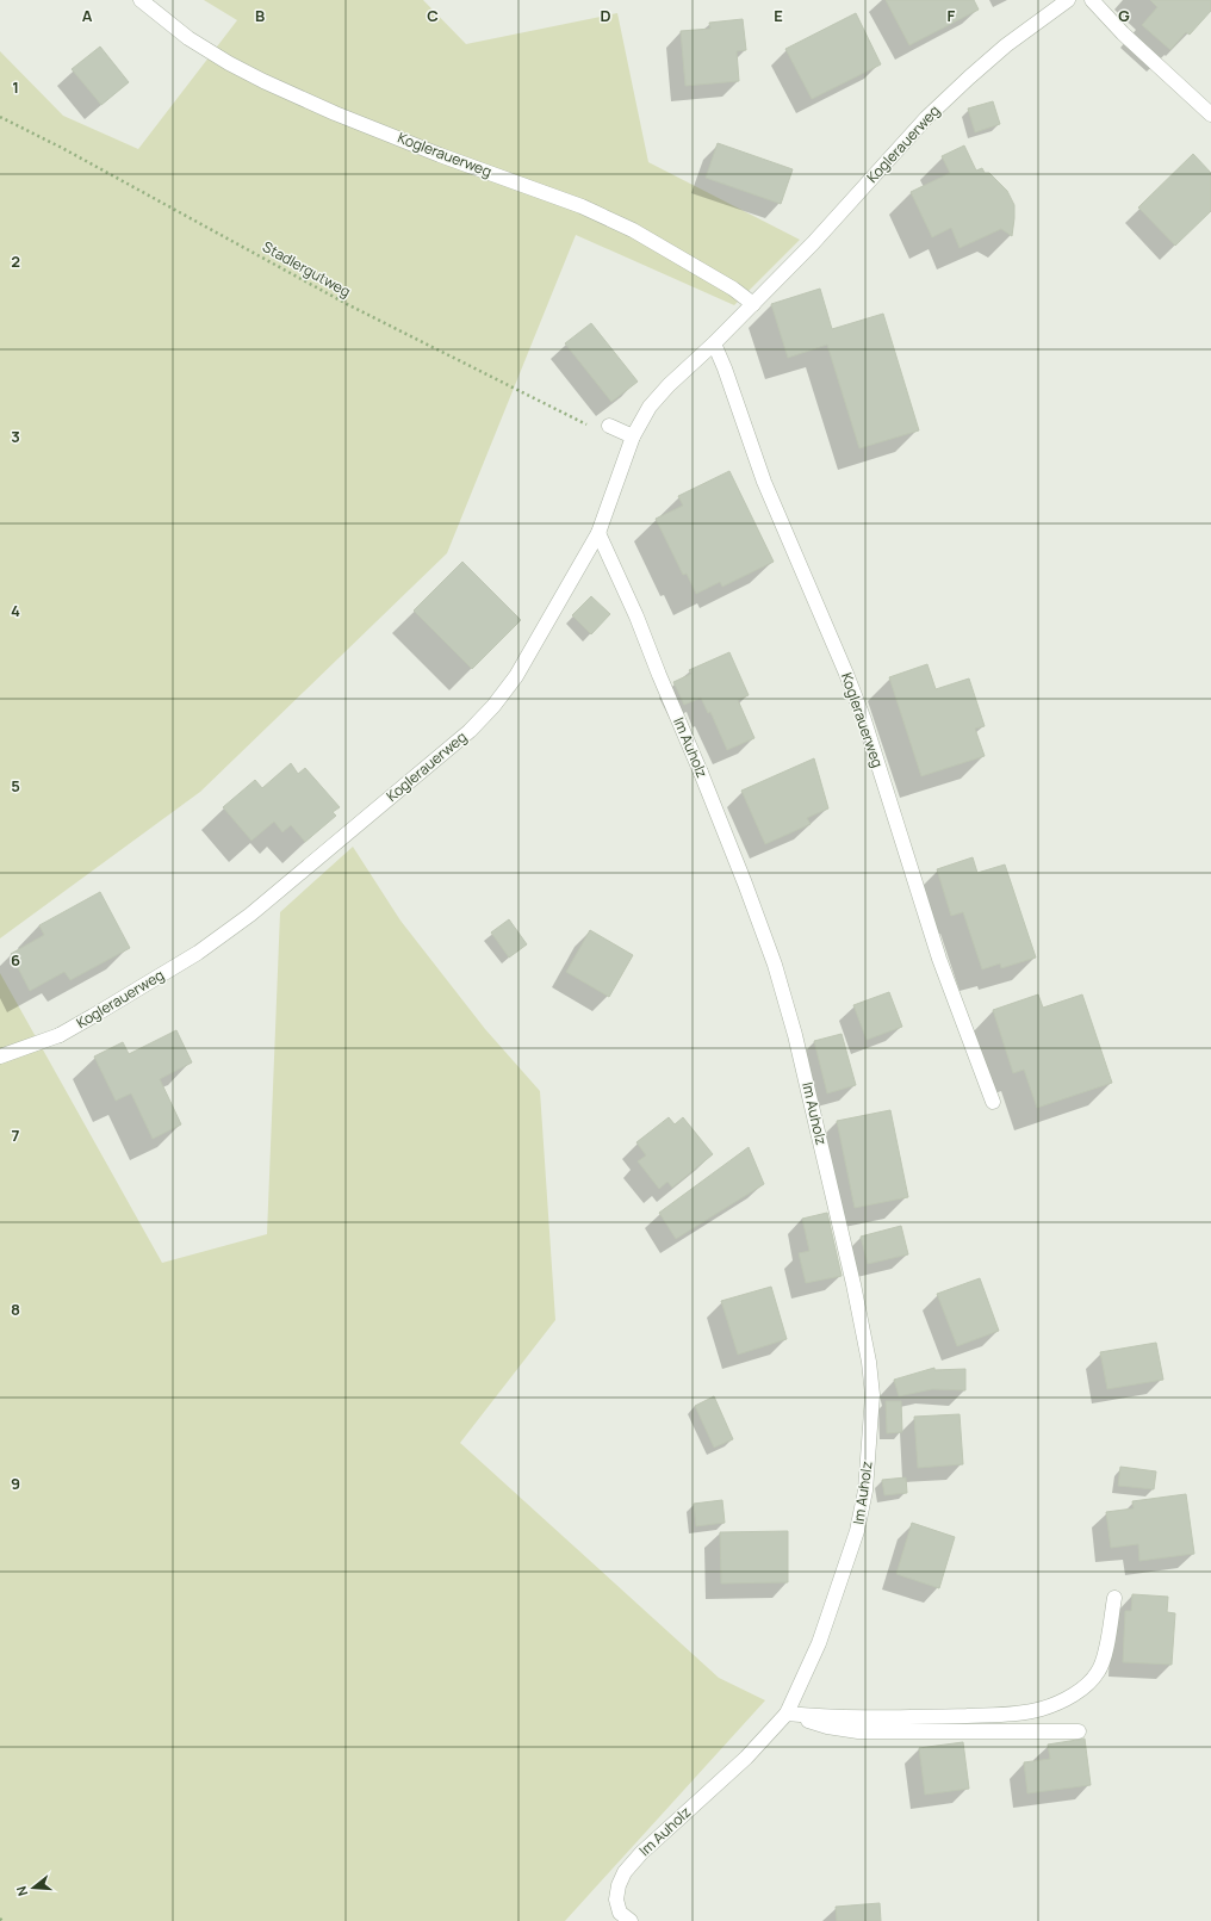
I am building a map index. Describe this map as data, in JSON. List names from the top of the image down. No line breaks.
{"streets":{"street":["Koglerauerweg","Im Auholz"],"path":["Stadlergutweg"]},"crossings":[["Koglerauerweg","Im Auholz"]],"north":"left","grid":{"columns":["A","B","C","D","E","F","G"],"rows":["1","2","3","4","5","6","7","8","9"]}}
